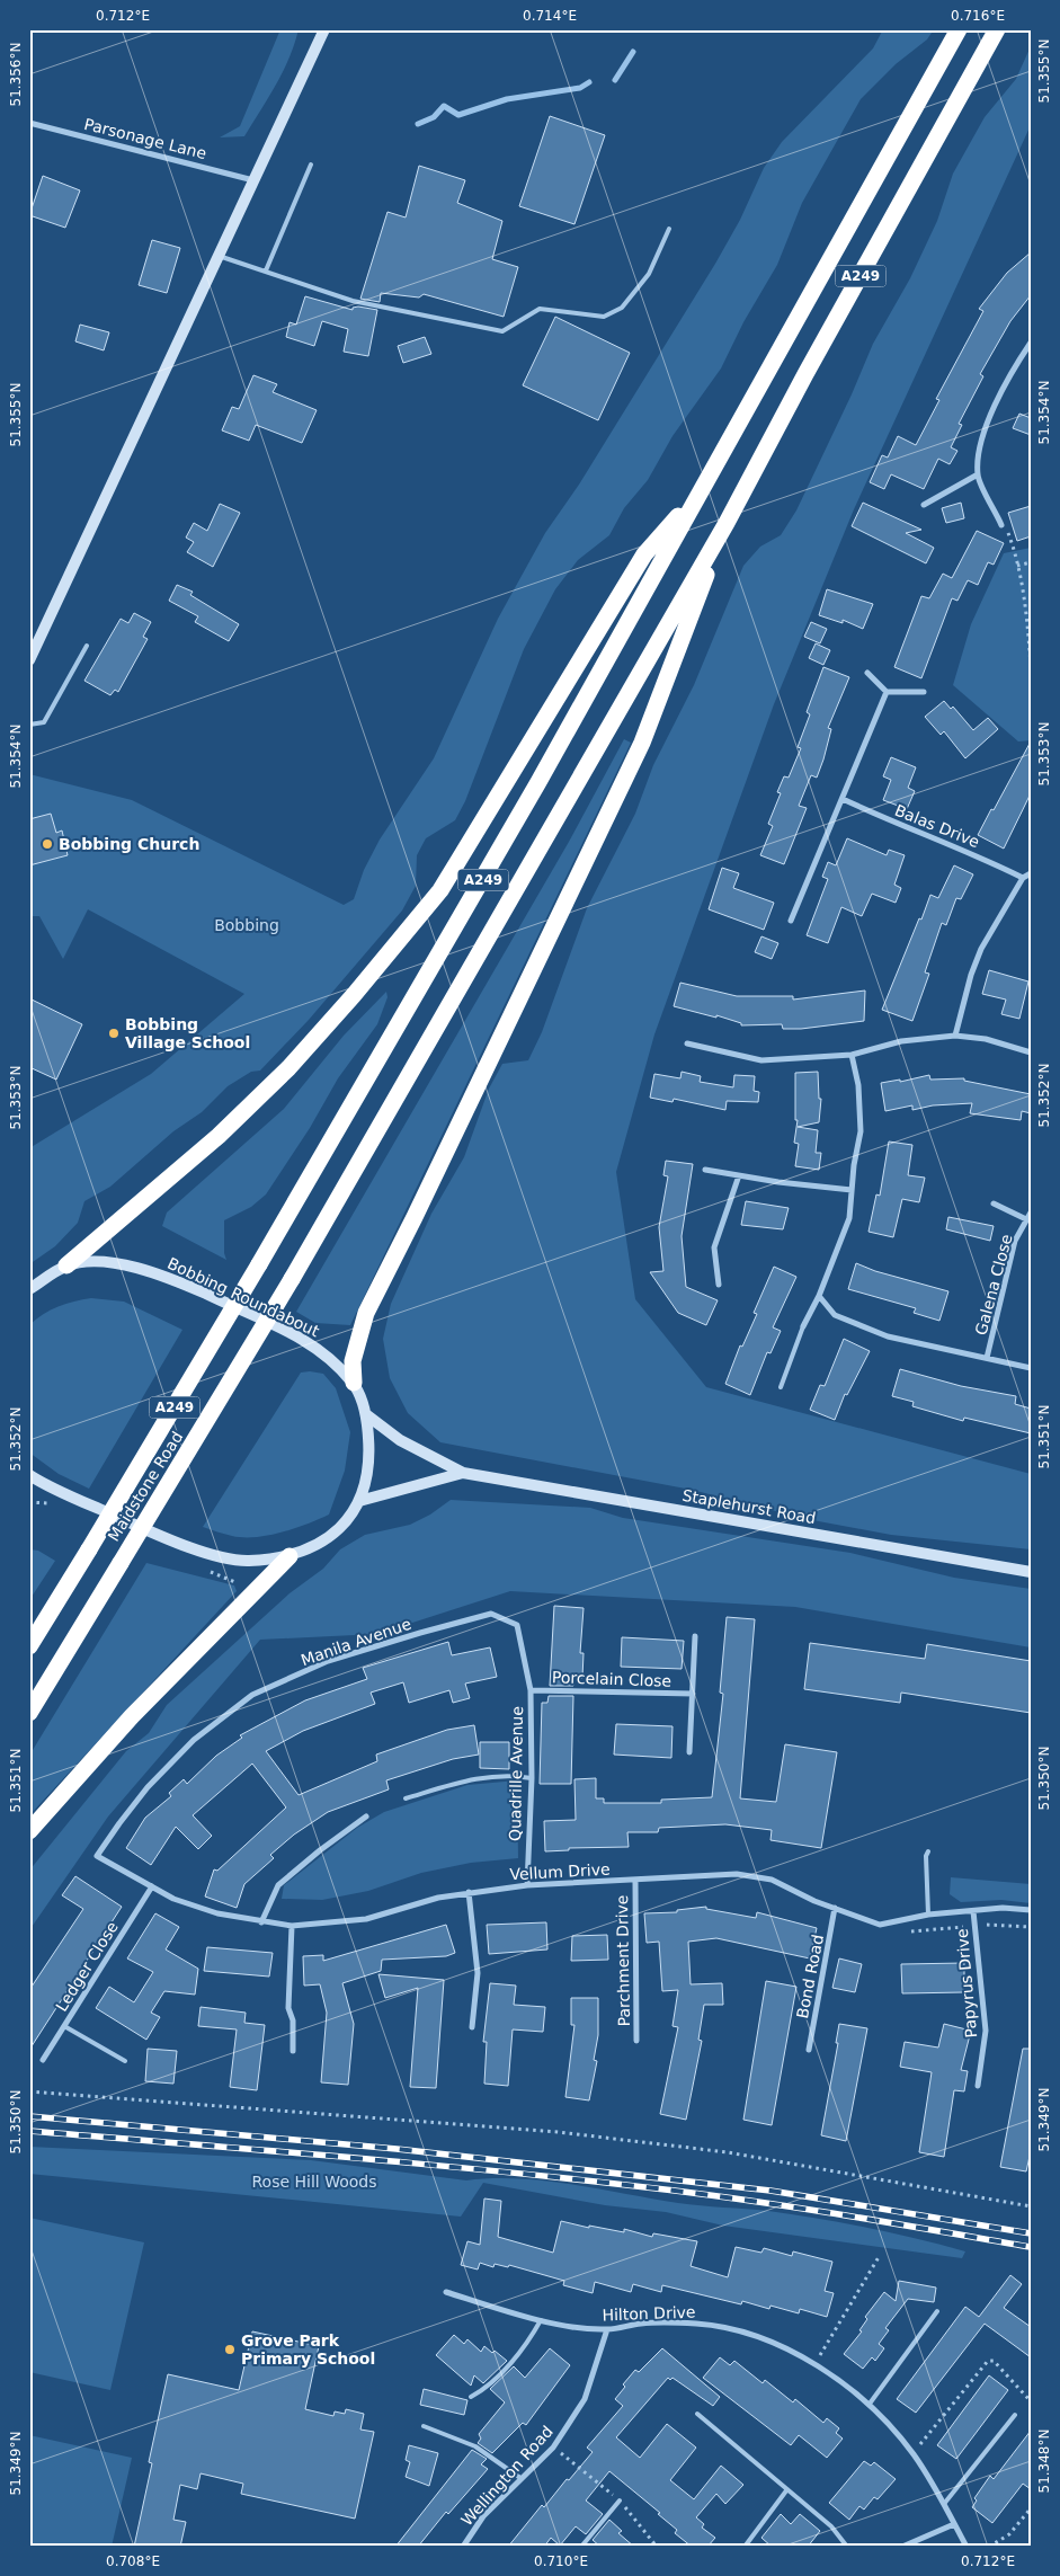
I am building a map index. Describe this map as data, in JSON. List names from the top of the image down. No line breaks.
{"streets":{"highway":["A249","Maidstone Road"],"main road":["Bobbing Roundabout","Staplehurst Road"],"street":["Parsonage Lane","Balas Drive","Galena Close","Manila Avenue","Porcelain Close","Quadrille Avenue","Vellum Drive","Parchment Drive","Ledger Close","Bond Road","Papyrus Drive","Hilton Drive","Wellington Road"]},"crossings":[["A249","Maidstone Road"],["Bobbing Roundabout","Staplehurst Road"],["Manila Avenue","Quadrille Avenue"],["Manila Avenue","Vellum Drive"],["Porcelain Close","Quadrille Avenue"],["Quadrille Avenue","Vellum Drive"],["Vellum Drive","Parchment Drive"],["Vellum Drive","Ledger Close"],["Vellum Drive","Bond Road"],["Vellum Drive","Papyrus Drive"],["Hilton Drive","Wellington Road"]],"parks":["Bobbing","Rose Hill Woods"],"places":["Bobbing Church","Bobbing Village School","Grove Park Primary School"],"coordinates":["0.712°E","0.714°E","0.716°E","51.355°N","51.356°N","51.354°N","51.353°N","51.352°N","51.351°N","51.350°N","51.349°N","51.348°N","0.708°E","0.710°E"]}
